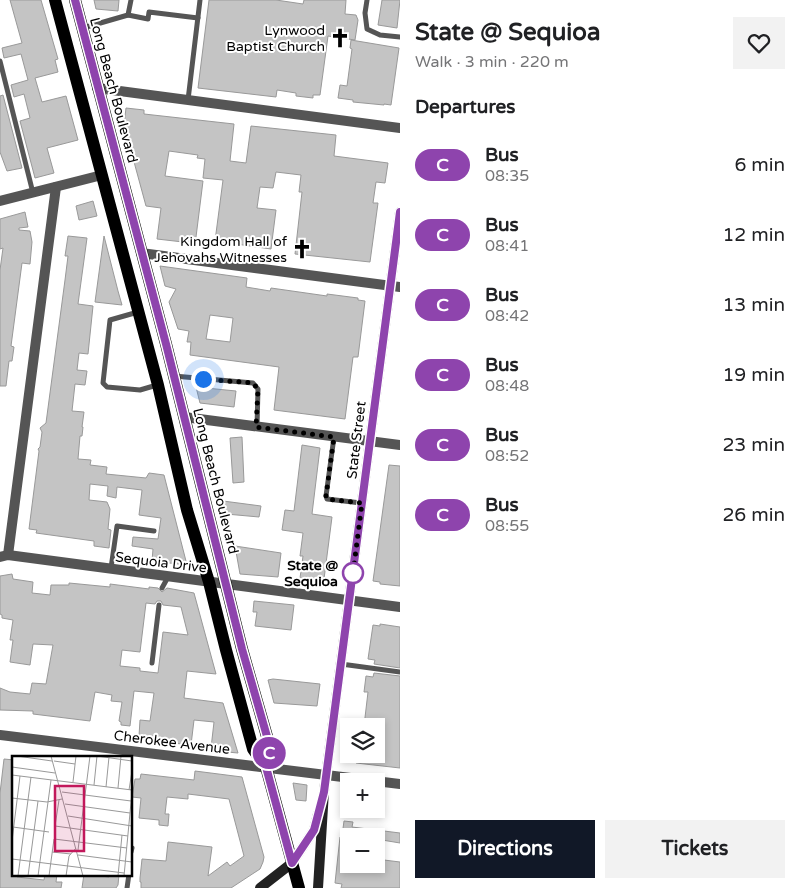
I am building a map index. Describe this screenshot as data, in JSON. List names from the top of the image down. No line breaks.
{"streets":{"main road":["Long Beach Boulevard","State Street"],"street":["Sequoia Drive","Cherokee Avenue"]},"crossings":[["Long Beach Boulevard","State Street"],["Long Beach Boulevard","Sequoia Drive"],["Long Beach Boulevard","Cherokee Avenue"],["State Street","Sequoia Drive"],["State Street","Cherokee Avenue"]],"places":{"church":["Lynwood Baptist Church","Kingdom Hall of Jehovahs Witnesses"],"other":["State @ Sequioa"]},"lines":["bus line C"],"page":{"on_map":"C","heading":[["State @ Sequioa","Walk · 3 min · 220 m"],"Departures"],"list":[{"mark":"C","name":"Bus","note":"08:35","value":"6 min"},{"mark":"C","name":"Bus","note":"08:41","value":"12 min"},{"mark":"C","name":"Bus","note":"08:42","value":"13 min"},{"mark":"C","name":"Bus","note":"08:48","value":"19 min"},{"mark":"C","name":"Bus","note":"08:52","value":"23 min"},{"mark":"C","name":"Bus","note":"08:55","value":"26 min"}],"map_buttons":["+","−"],"buttons":["Directions","Tickets"]}}
